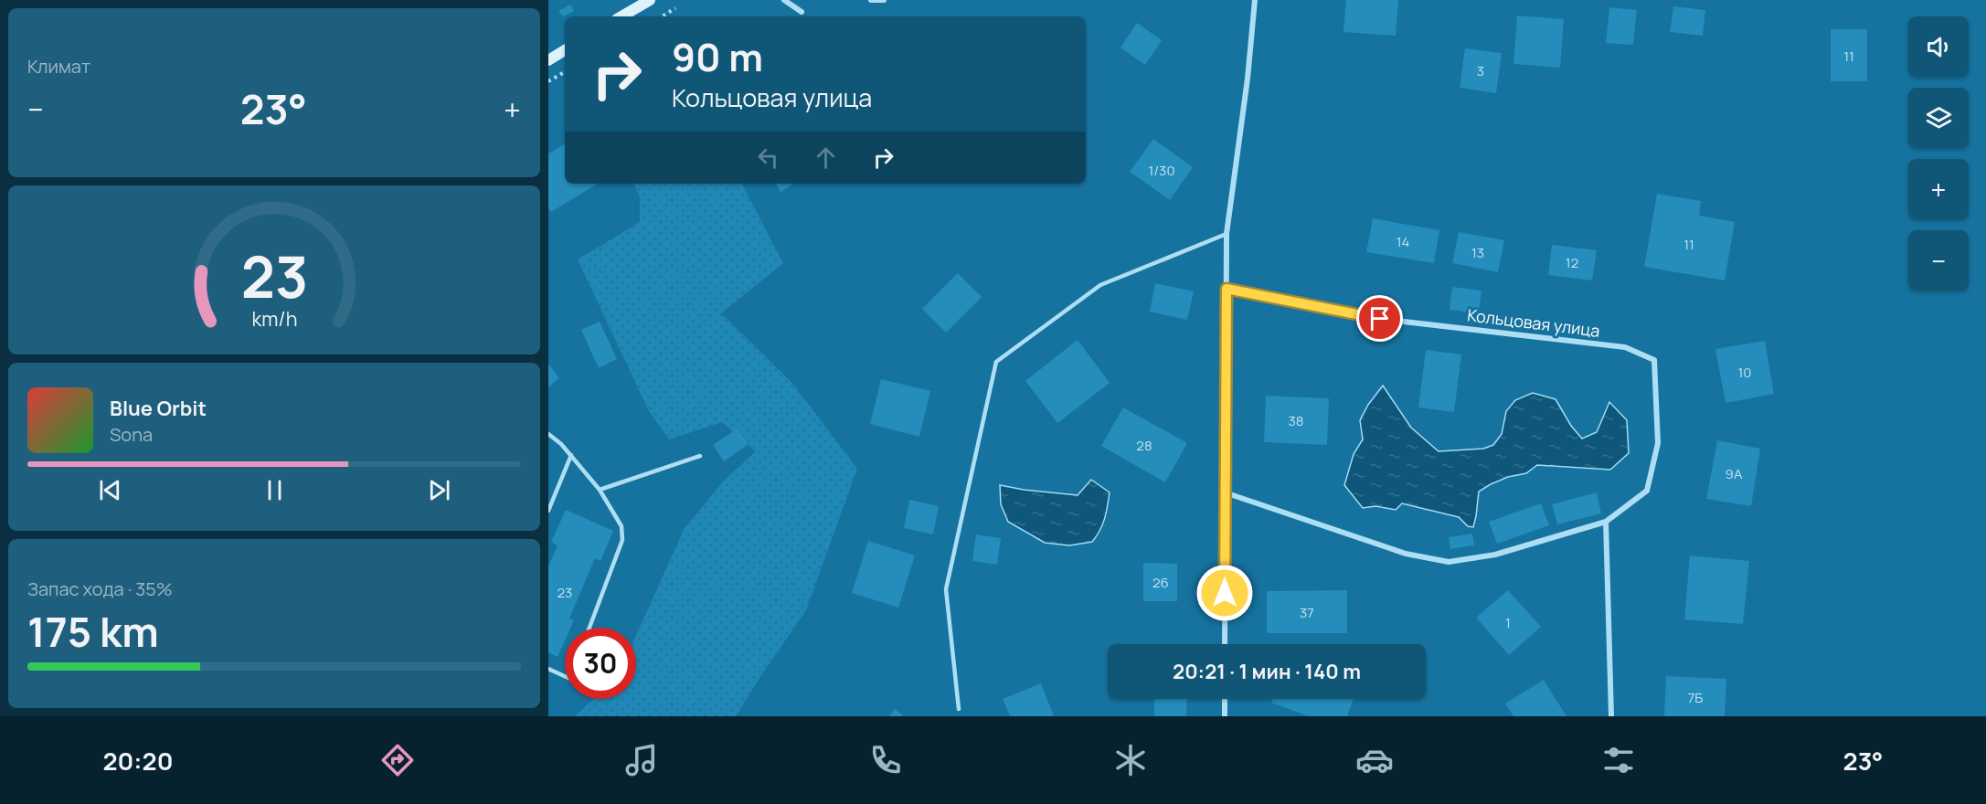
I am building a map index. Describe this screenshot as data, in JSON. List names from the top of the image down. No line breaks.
{"streets":{"street":["Кольцовая улица"]},"house_numbers":["11","3","1/30","14","11","13","12","10","38","28","9А","26","23","37","1","7Б"],"page":{"tile":["Климат",["Запас хода · 35%","175 km"]],"map_buttons":["+","−"],"turn":["90 m","Кольцовая улица"],"heat":["−","23°","+"],"song":["Blue Orbit","Sona"],"limit":"30","trip":"20:21 · 1 мин · 140 m","tabs":["20:20","23°"],"gauge":["23","km/h"]}}
